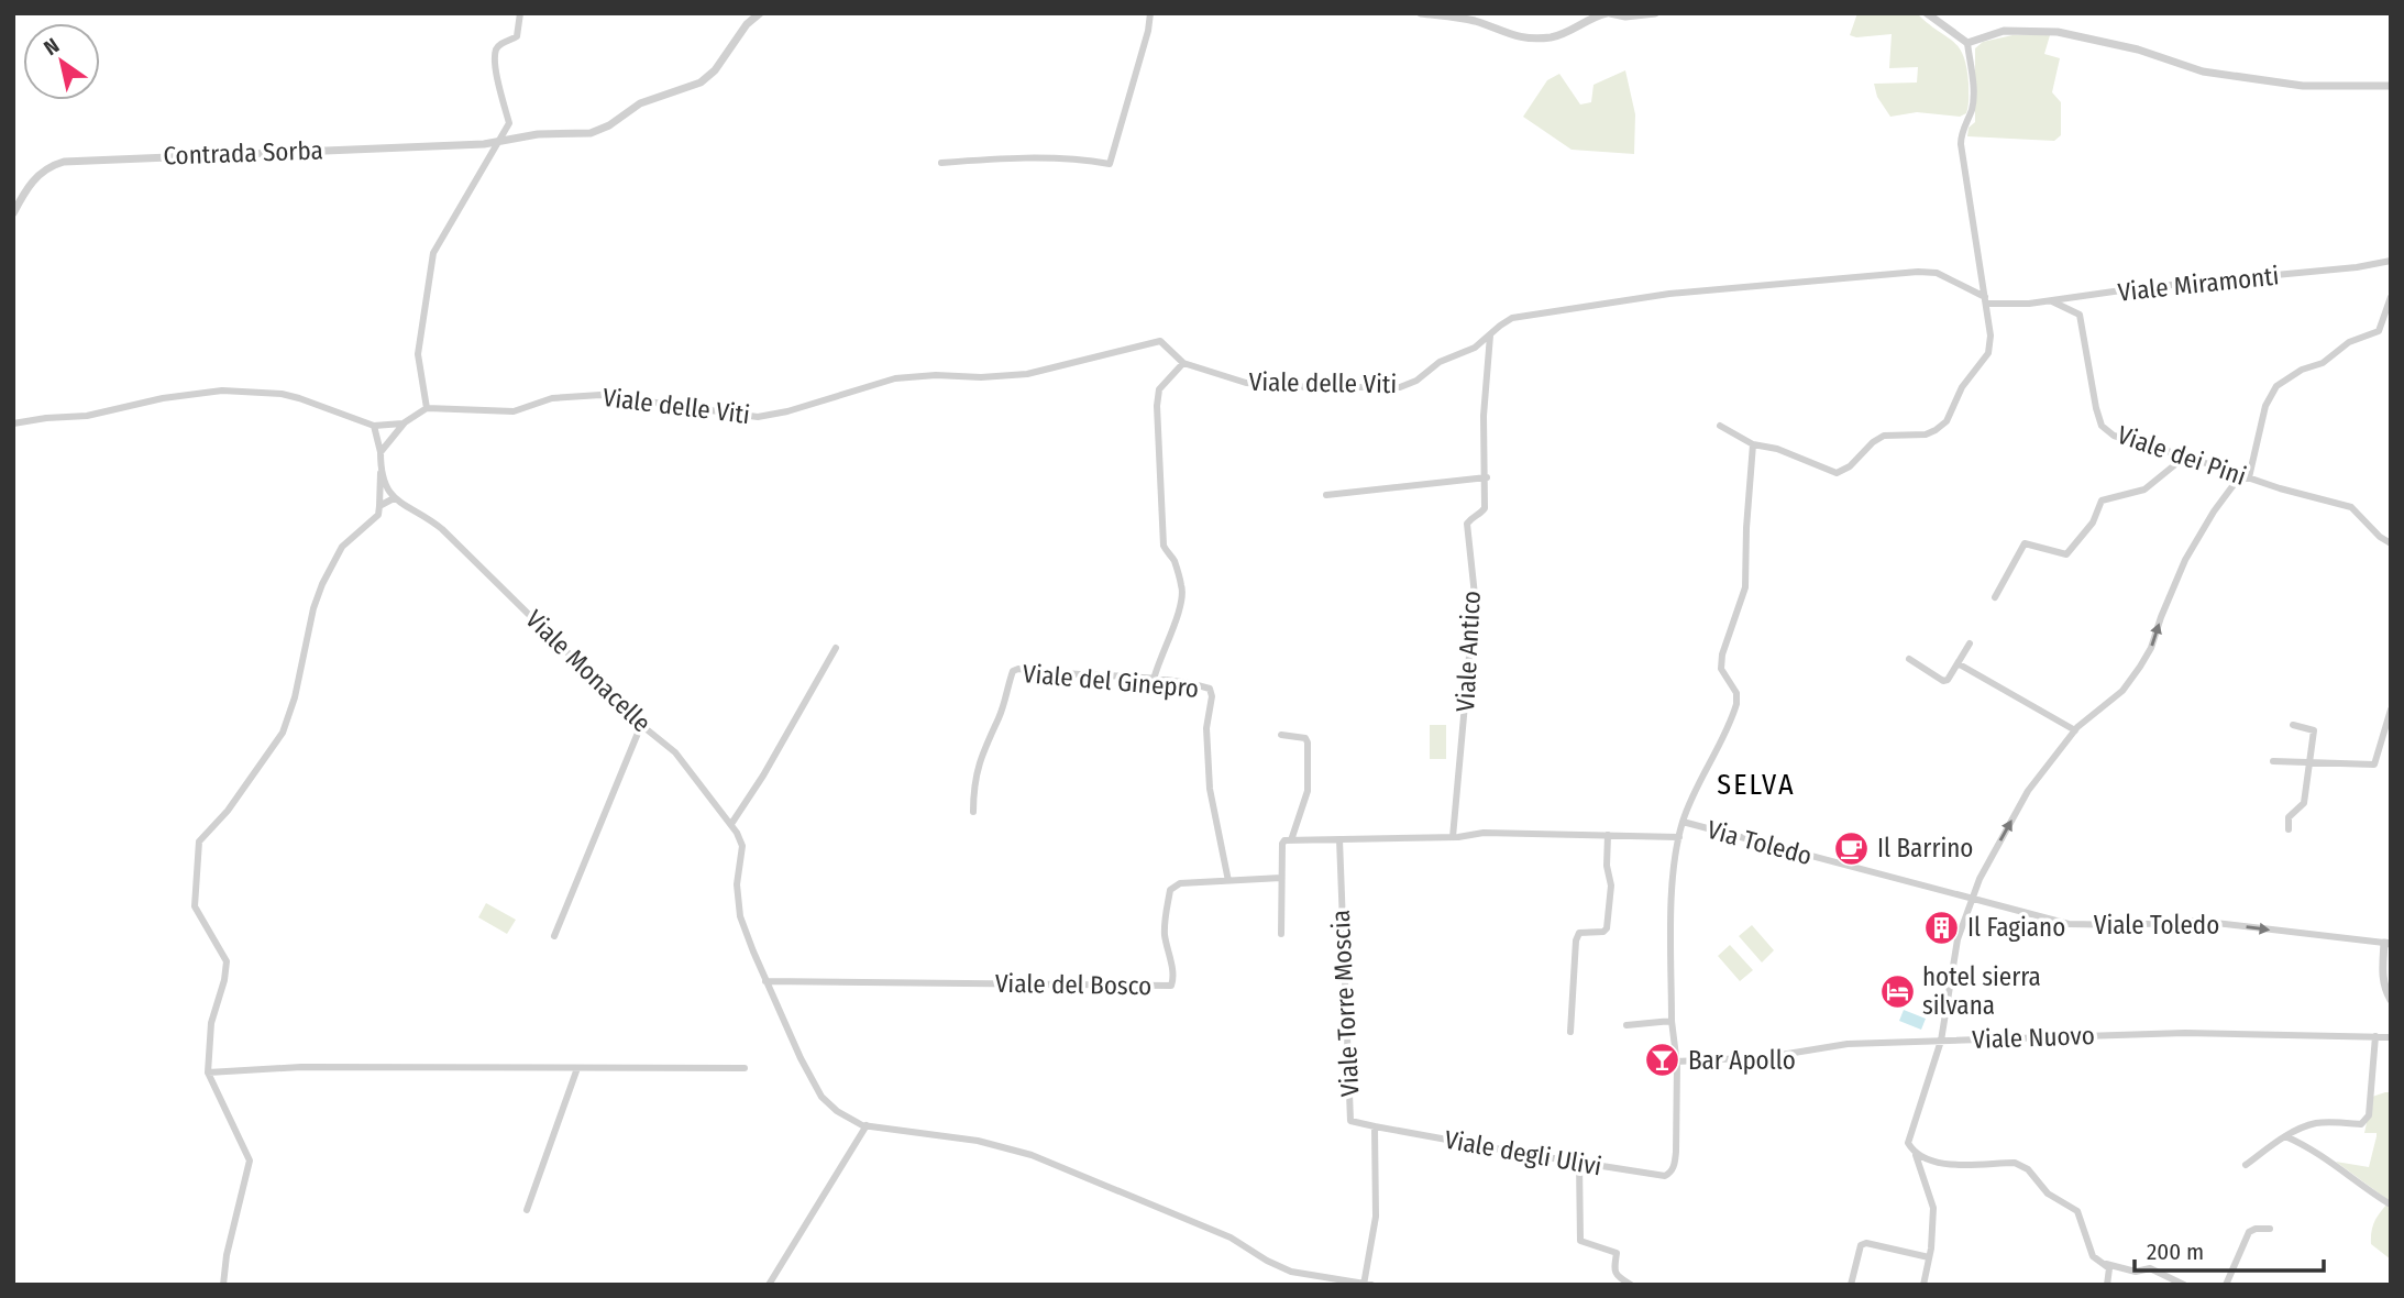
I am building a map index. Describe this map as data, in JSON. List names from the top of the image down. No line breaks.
{"streets":{"street":["Contrada Sorba","Viale Miramonti","Viale delle Viti","Viale dei Pini","Viale Antico","Viale Monacelle","Viale del Ginepro","Via Toledo","Viale Toledo","Viale del Bosco","Viale Torre Moscia","Viale Nuovo","Viale degli Ulivi"]},"crossings":[["Viale Miramonti","Viale delle Viti"],["Viale Miramonti","Viale dei Pini"],["Viale delle Viti","Viale Antico"],["Viale Monacelle","Viale del Bosco"],["Viale del Ginepro","Viale del Bosco"],["Via Toledo","Viale Toledo"],["Viale Torre Moscia","Viale degli Ulivi"],["Viale Nuovo","Viale degli Ulivi"]],"one_way":["Viale Toledo"],"districts":["SELVA"],"places":{"cafe":["Il Barrino"],"building":["Il Fagiano"],"hotel":["hotel sierra silvana"],"bar":["Bar Apollo"]},"scale_bar":"200 m","north":"top left"}
